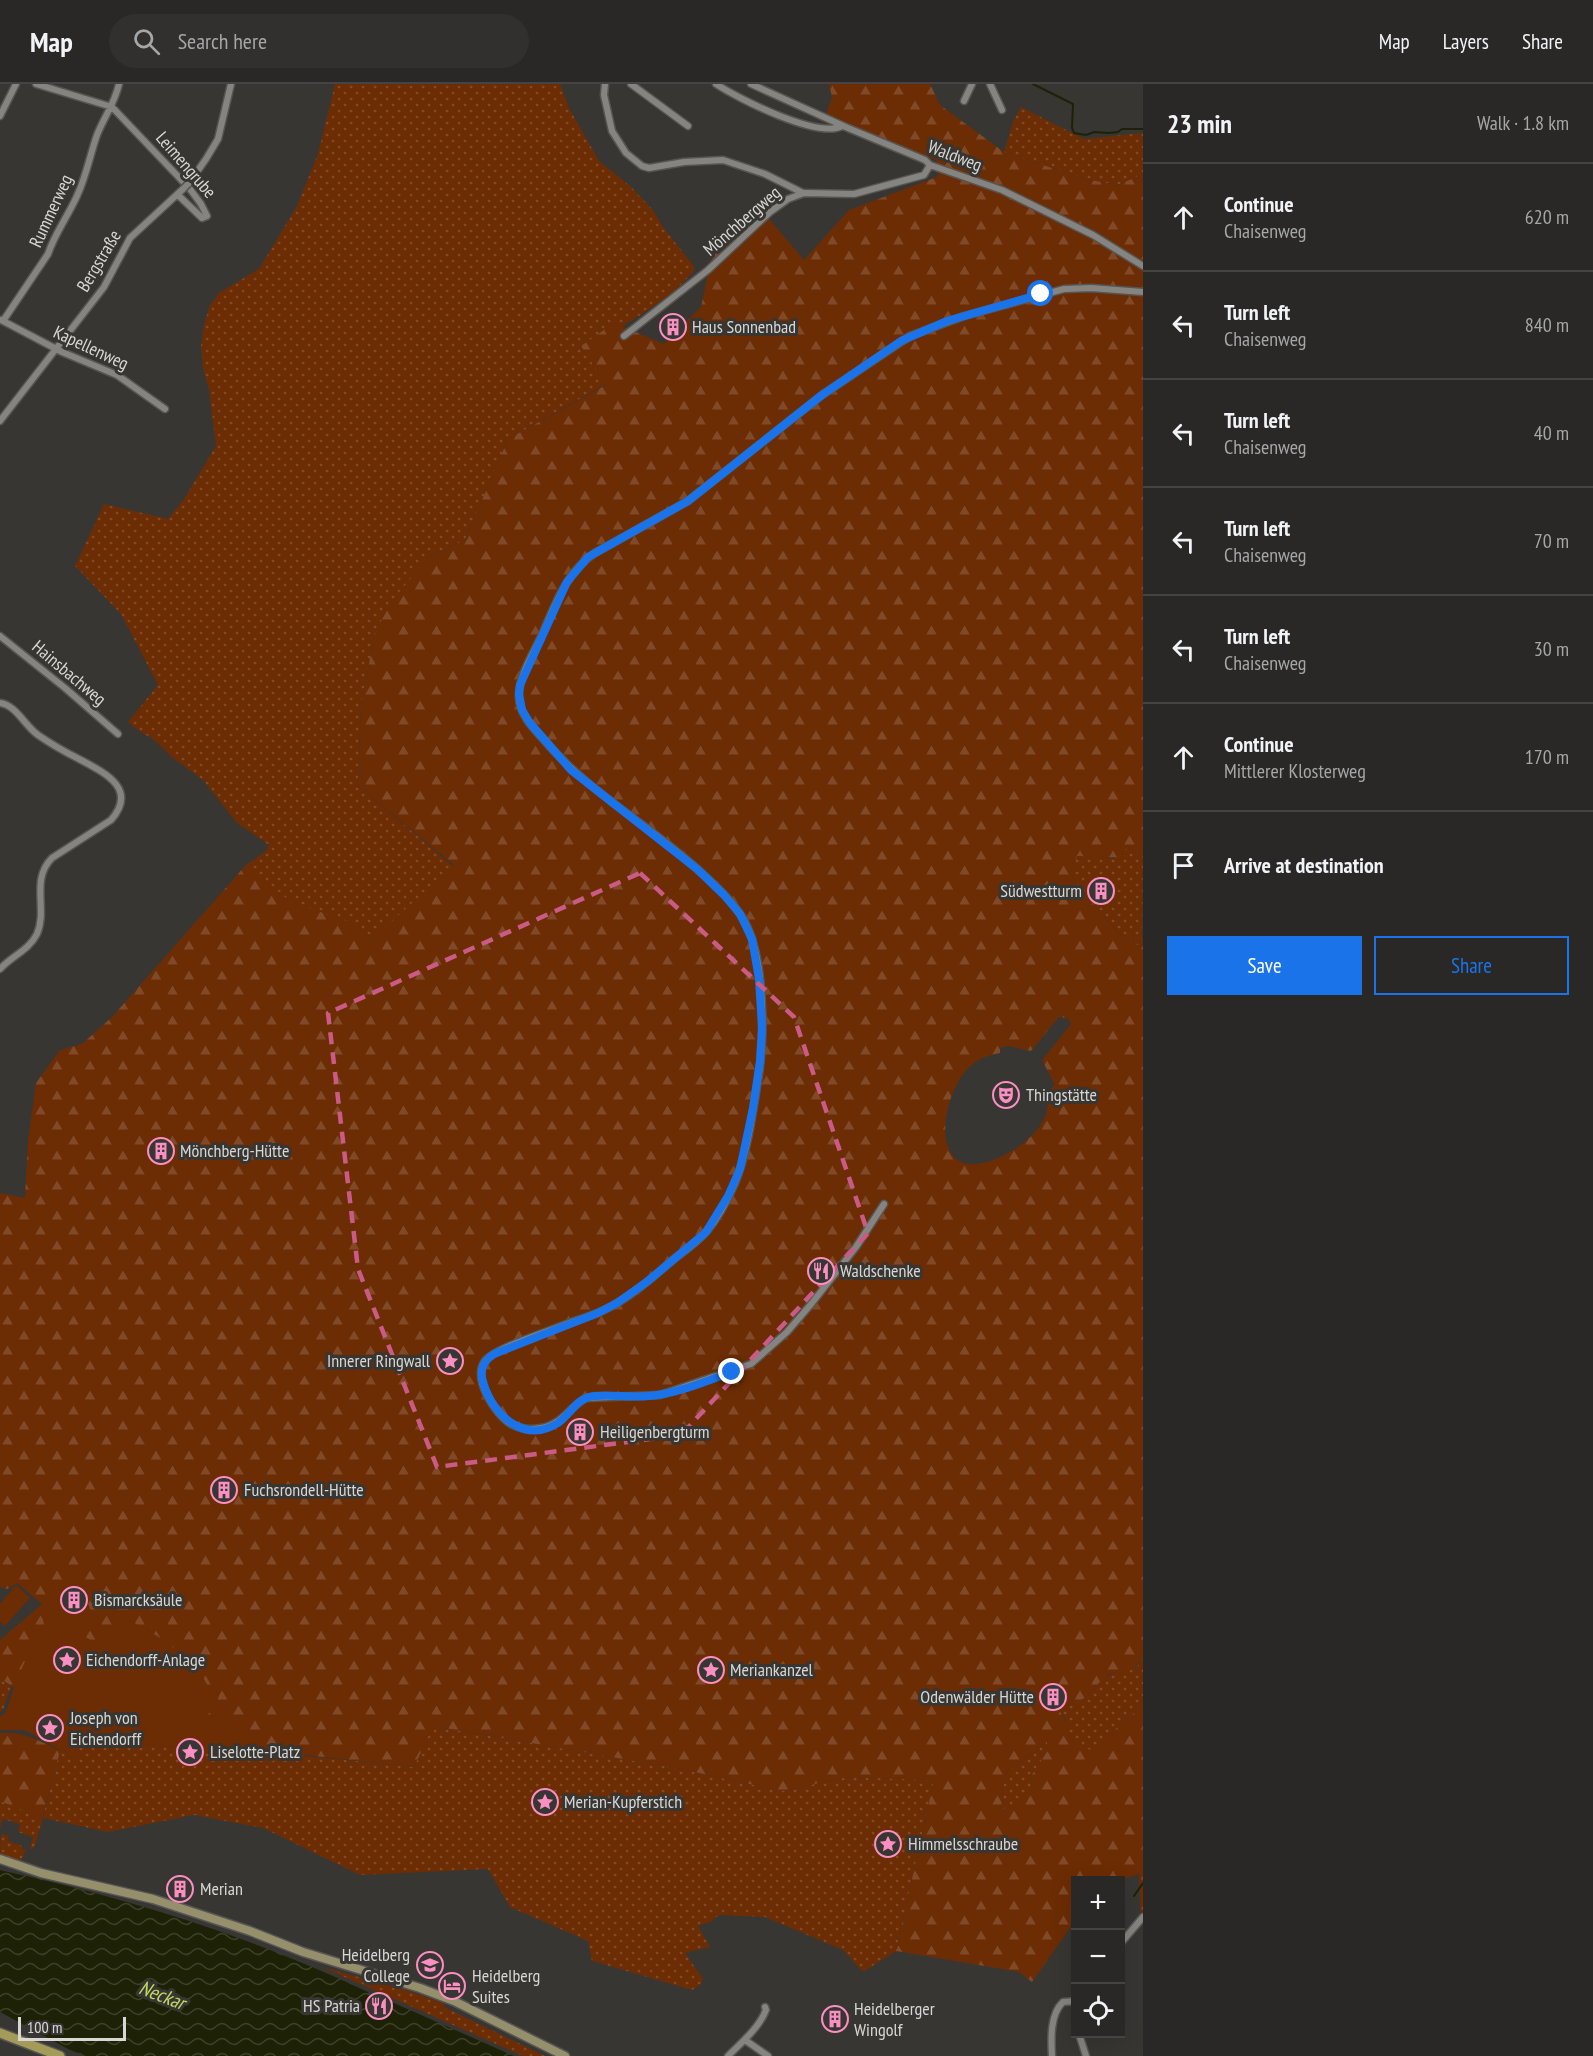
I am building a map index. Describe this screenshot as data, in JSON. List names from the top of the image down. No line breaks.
{"streets":{"street":["Waldweg","Leimengrube","Rummerweg","Mönchbergweg","Bergstraße","Kapellenweg","Hainsbachweg"]},"crossings":[["Waldweg","Mönchbergweg"],["Leimengrube","Rummerweg"],["Leimengrube","Bergstraße"],["Rummerweg","Kapellenweg"],["Bergstraße","Kapellenweg"]],"water":["Neckar"],"places":{"building":["Haus Sonnenbad","Südwestturm","Mönchberg-Hütte","Heiligenbergturm","Fuchsrondell-Hütte","Bismarcksäule","Odenwälder Hütte","Merian","Heidelberger Wingolf"],"theatre":["Thingstätte"],"restaurant":["Waldschenke","HS Patria"],"place":["Innerer Ringwall","Eichendorff-Anlage","Meriankanzel","Joseph von Eichendorff","Liselotte-Platz","Merian-Kupferstich","Himmelsschraube"],"school or university":["Heidelberg College"],"hotel":["Heidelberg Suites"]},"scale_bar":"100 m","page":{"header":"Map","search":"Search here","nav":["Map","Layers","Share"],"heading":["23 min","Walk · 1.8 km"],"list":[["Continue","Chaisenweg","620 m"],["Turn left","Chaisenweg","840 m"],["Turn left","Chaisenweg","40 m"],["Turn left","Chaisenweg","70 m"],["Turn left","Chaisenweg","30 m"],["Continue","Mittlerer Klosterweg","170 m"],"Arrive at destination"],"buttons":["Save","Share"],"map_buttons":["+","−"],"scale":"100 m"}}
